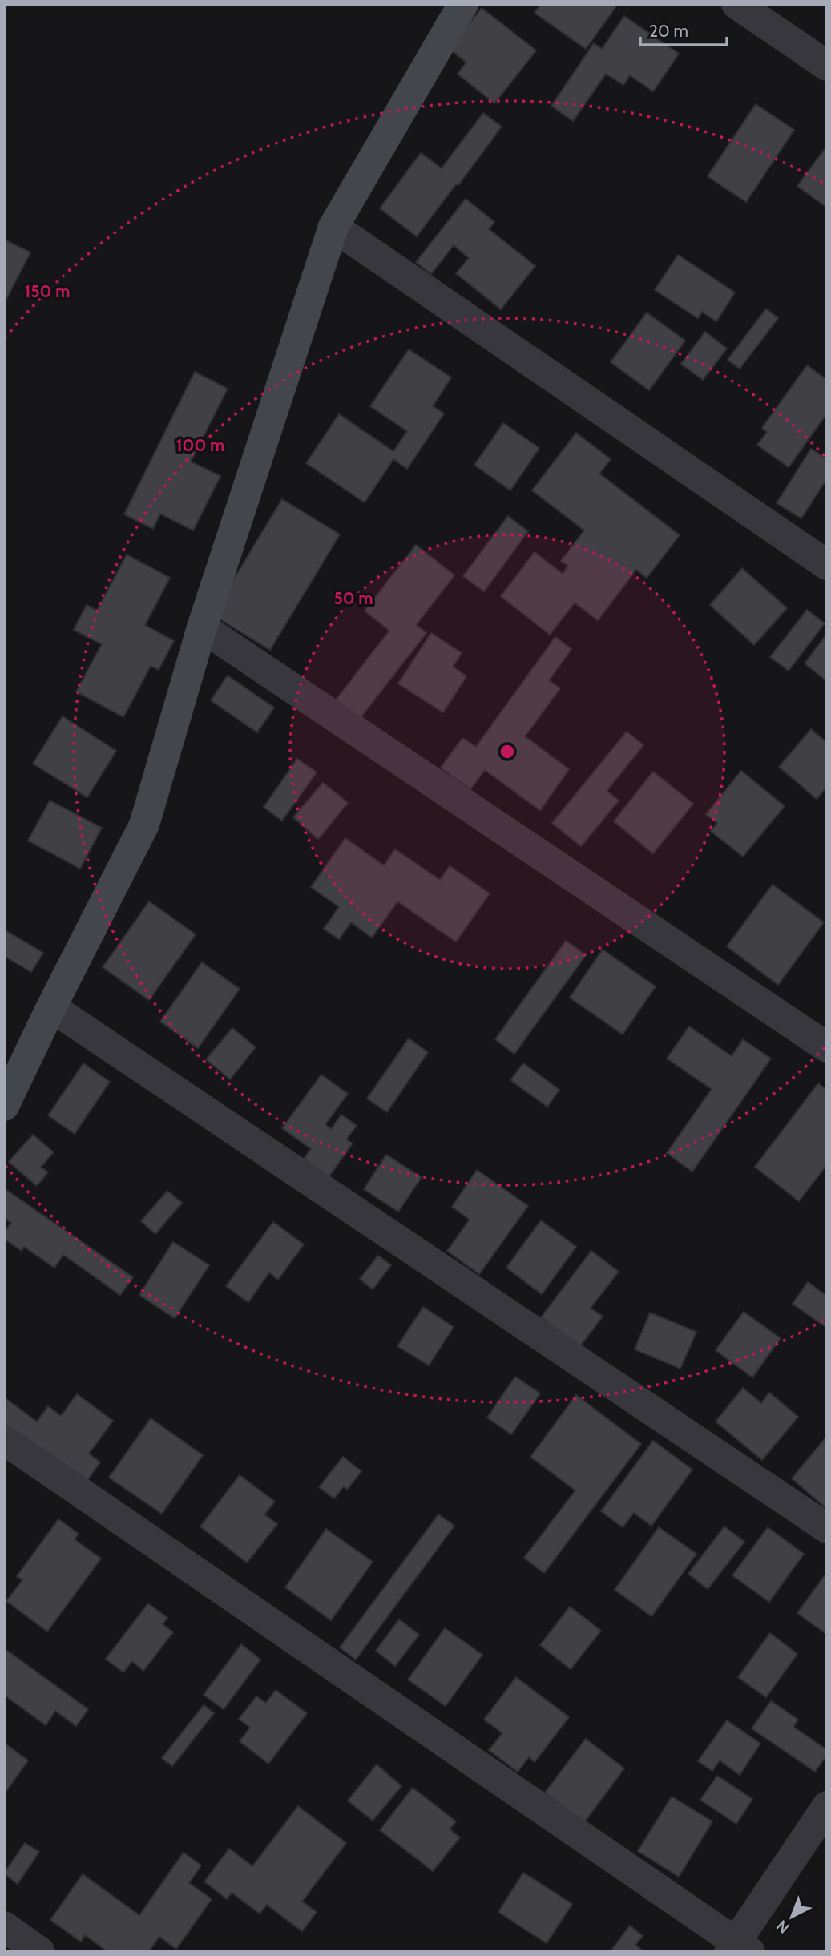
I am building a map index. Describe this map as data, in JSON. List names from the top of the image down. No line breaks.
{"scale_bar":"20 m","north":"bottom left","rings":["150 m","100 m","50 m"]}
